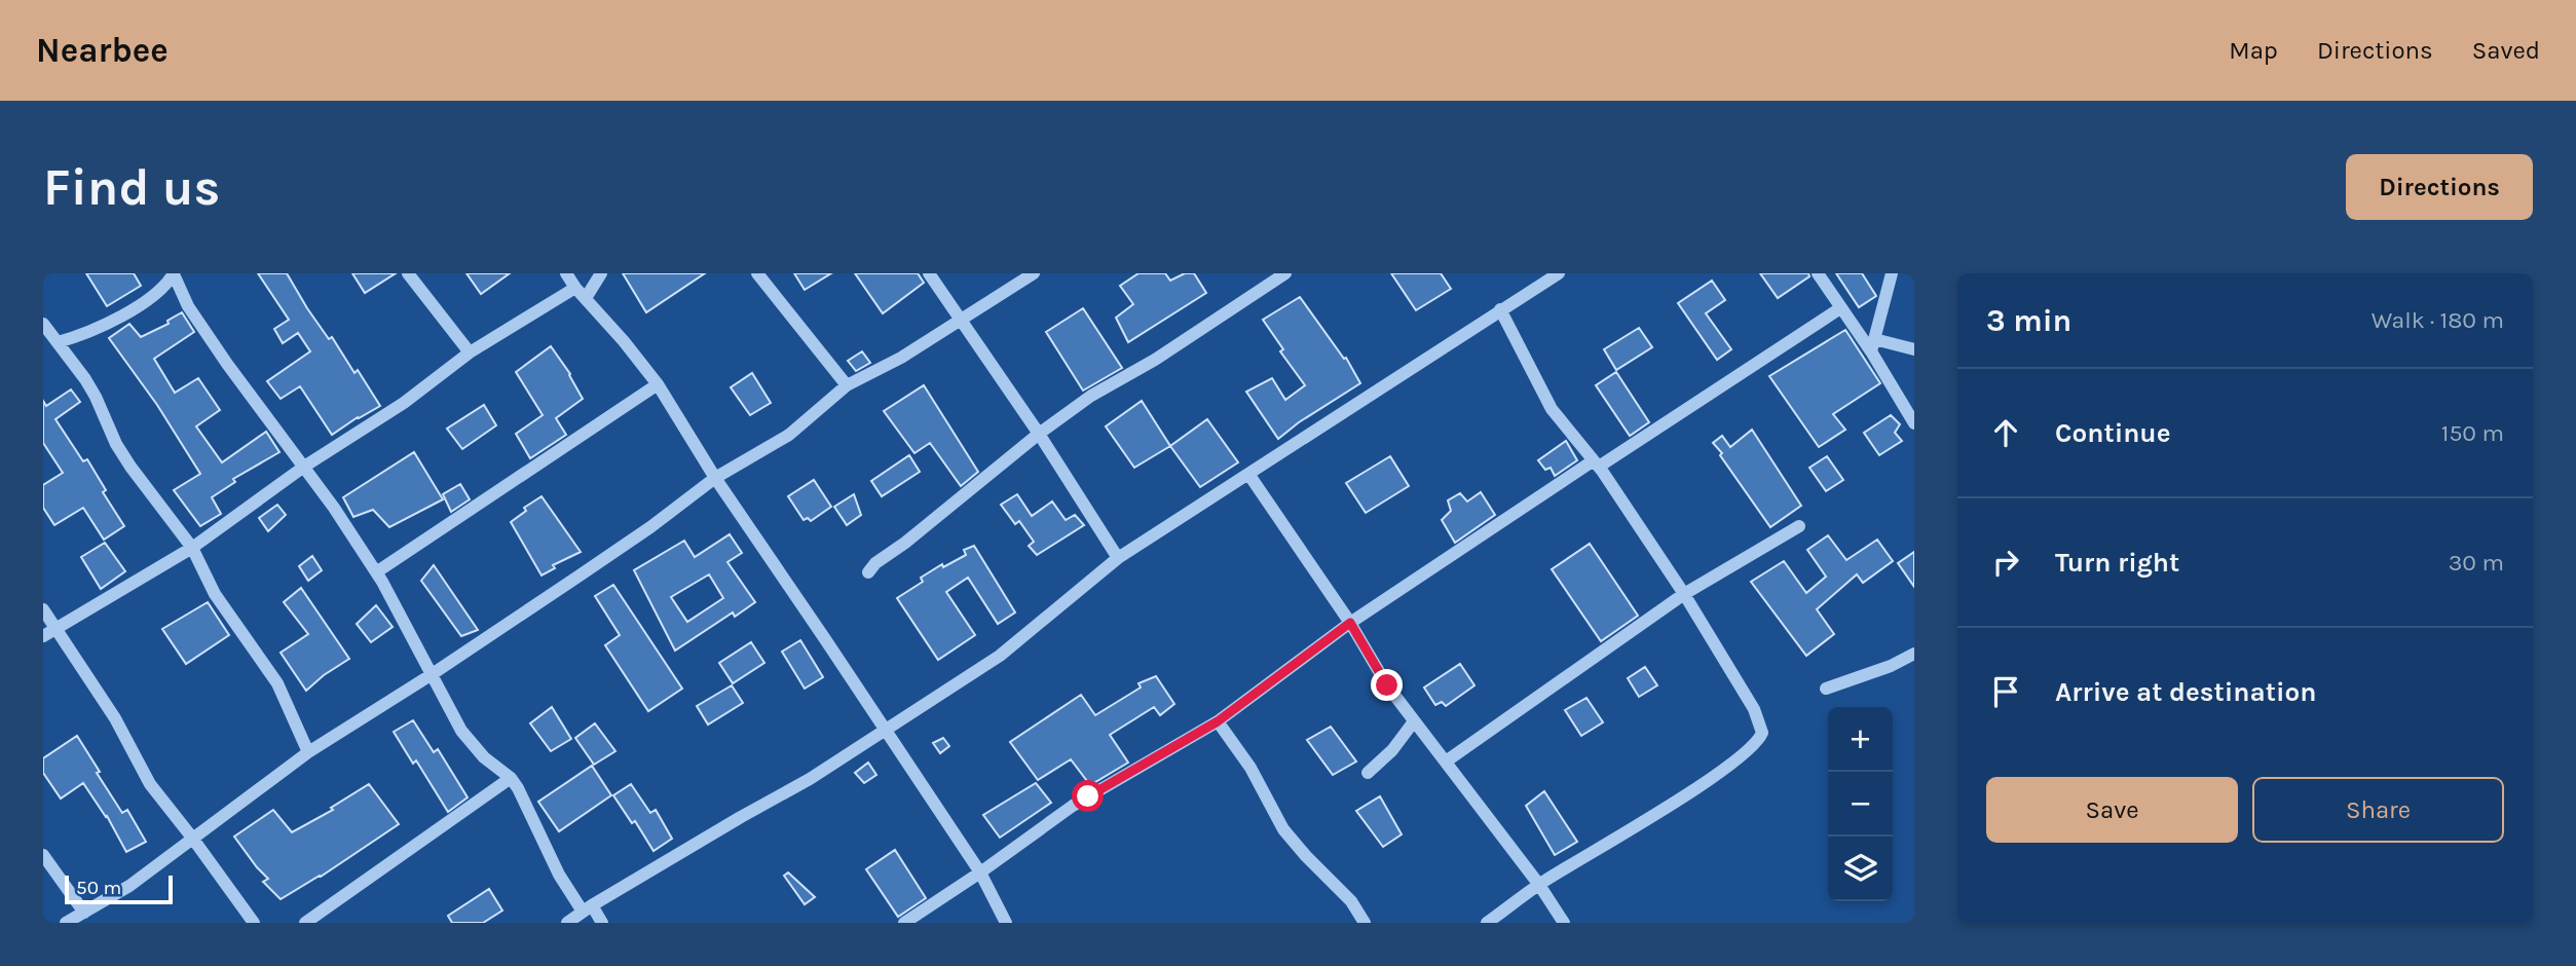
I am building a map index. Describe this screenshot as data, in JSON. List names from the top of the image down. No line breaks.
{"scale_bar":"50 m","page":{"header":"Nearbee","nav":["Map","Directions","Saved"],"buttons":["Directions",["Save","Share"]],"title":"Find us","heading":["3 min","Walk · 180 m"],"list":[["Continue","150 m"],["Turn right","30 m"],"Arrive at destination"],"map_buttons":["+","−"],"scale":"50 m"}}
